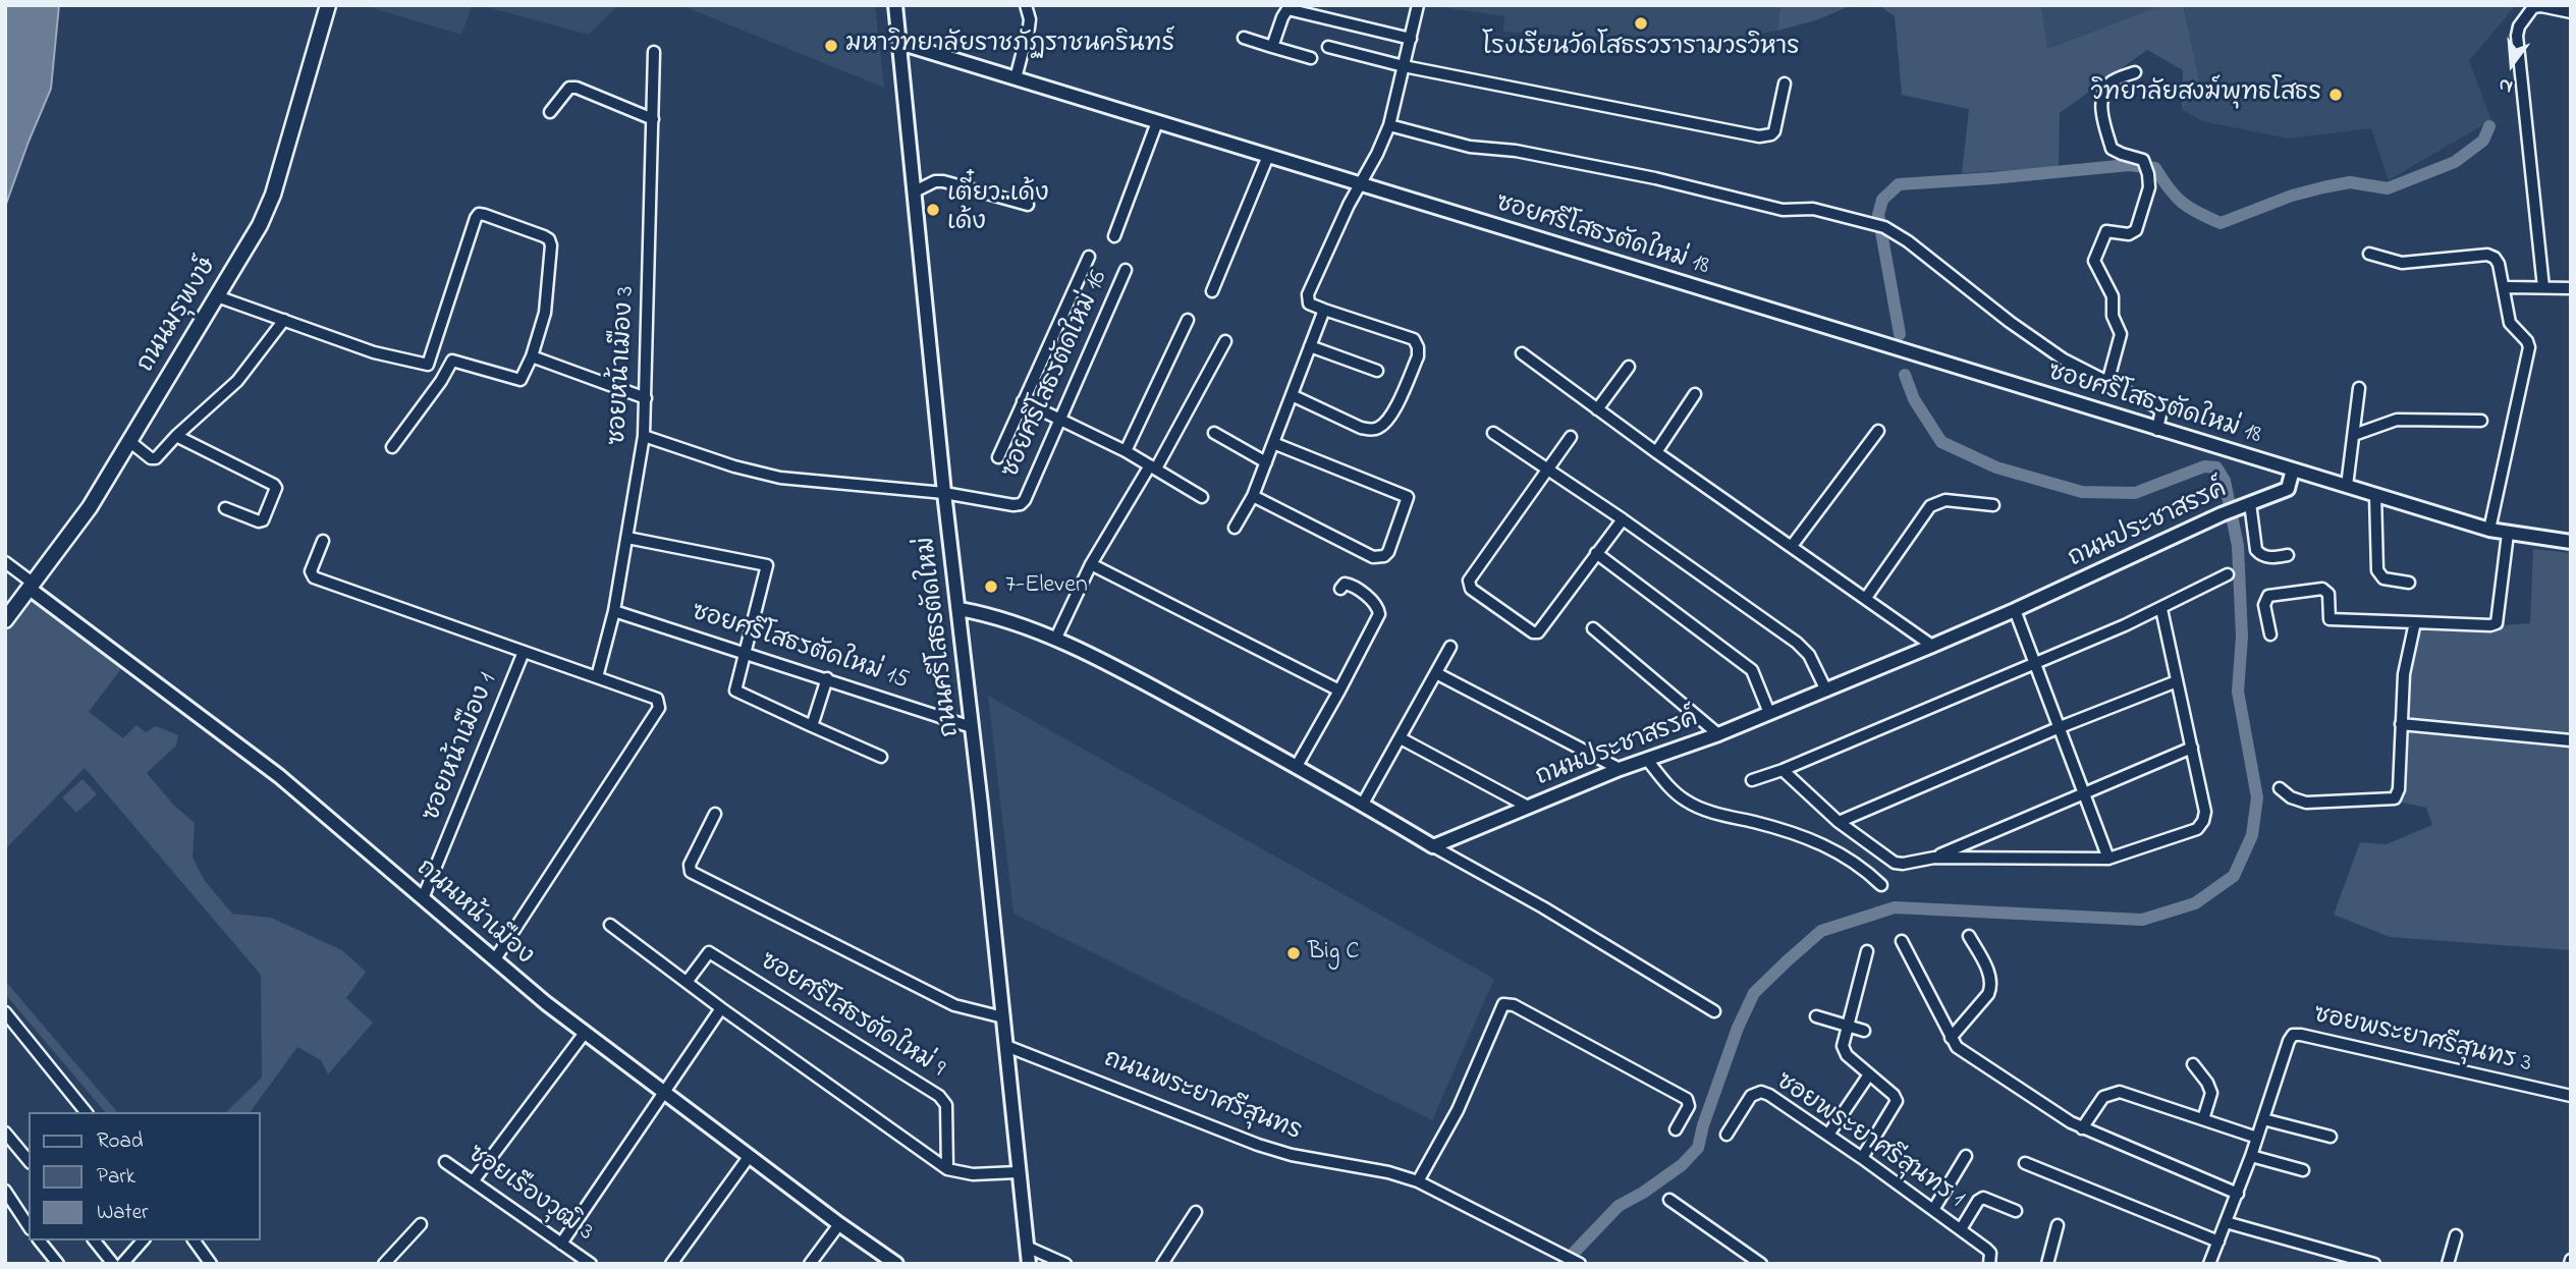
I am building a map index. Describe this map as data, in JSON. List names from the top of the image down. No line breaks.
{"streets":{"main road":["ถนนมรุพงษ์"],"street":["ซอยศรีโสธรตัดใหม่ 18","ซอยหน้าเมือง 3","ซอยศรีโสธรตัดใหม่ 16","ถนนประชาสรรค์","ถนนศรีโสธรตัดใหม่","ซอยศรีโสธรตัดใหม่ 15","ซอยหน้าเมือง 1","ถนนหน้าเมือง","ซอยศรีโสธรตัดใหม่ 9","ซอยพระยาศรีสุนทร 3","ถนนพระยาศรีสุนทร","ซอยพระยาศรีสุนทร 1","ซอยเรืองวุฒิ 3"]},"crossings":[["ซอยศรีโสธรตัดใหม่ 18","ถนนประชาสรรค์"],["ซอยศรีโสธรตัดใหม่ 18","ถนนศรีโสธรตัดใหม่"],["ถนนมรุพงษ์","ถนนหน้าเมือง"],["ซอยหน้าเมือง 3","ซอยศรีโสธรตัดใหม่ 15"],["ซอยศรีโสธรตัดใหม่ 16","ถนนศรีโสธรตัดใหม่"],["ถนนศรีโสธรตัดใหม่","ซอยศรีโสธรตัดใหม่ 15"],["ถนนศรีโสธรตัดใหม่","ถนนพระยาศรีสุนทร"],["ซอยหน้าเมือง 1","ถนนหน้าเมือง"]],"places":["โรงเรียนวัดโสธรวรารามวรวิหาร","มหาวิทยาลัยราชภัฏราชนครินทร์","วิทยาลัยสงฆ์พุทธโสธร","เตี๋ยว..เด้ง เด้ง","7-Eleven","Big C"],"legend":["Road","Park","Water"],"north":"bottom"}
